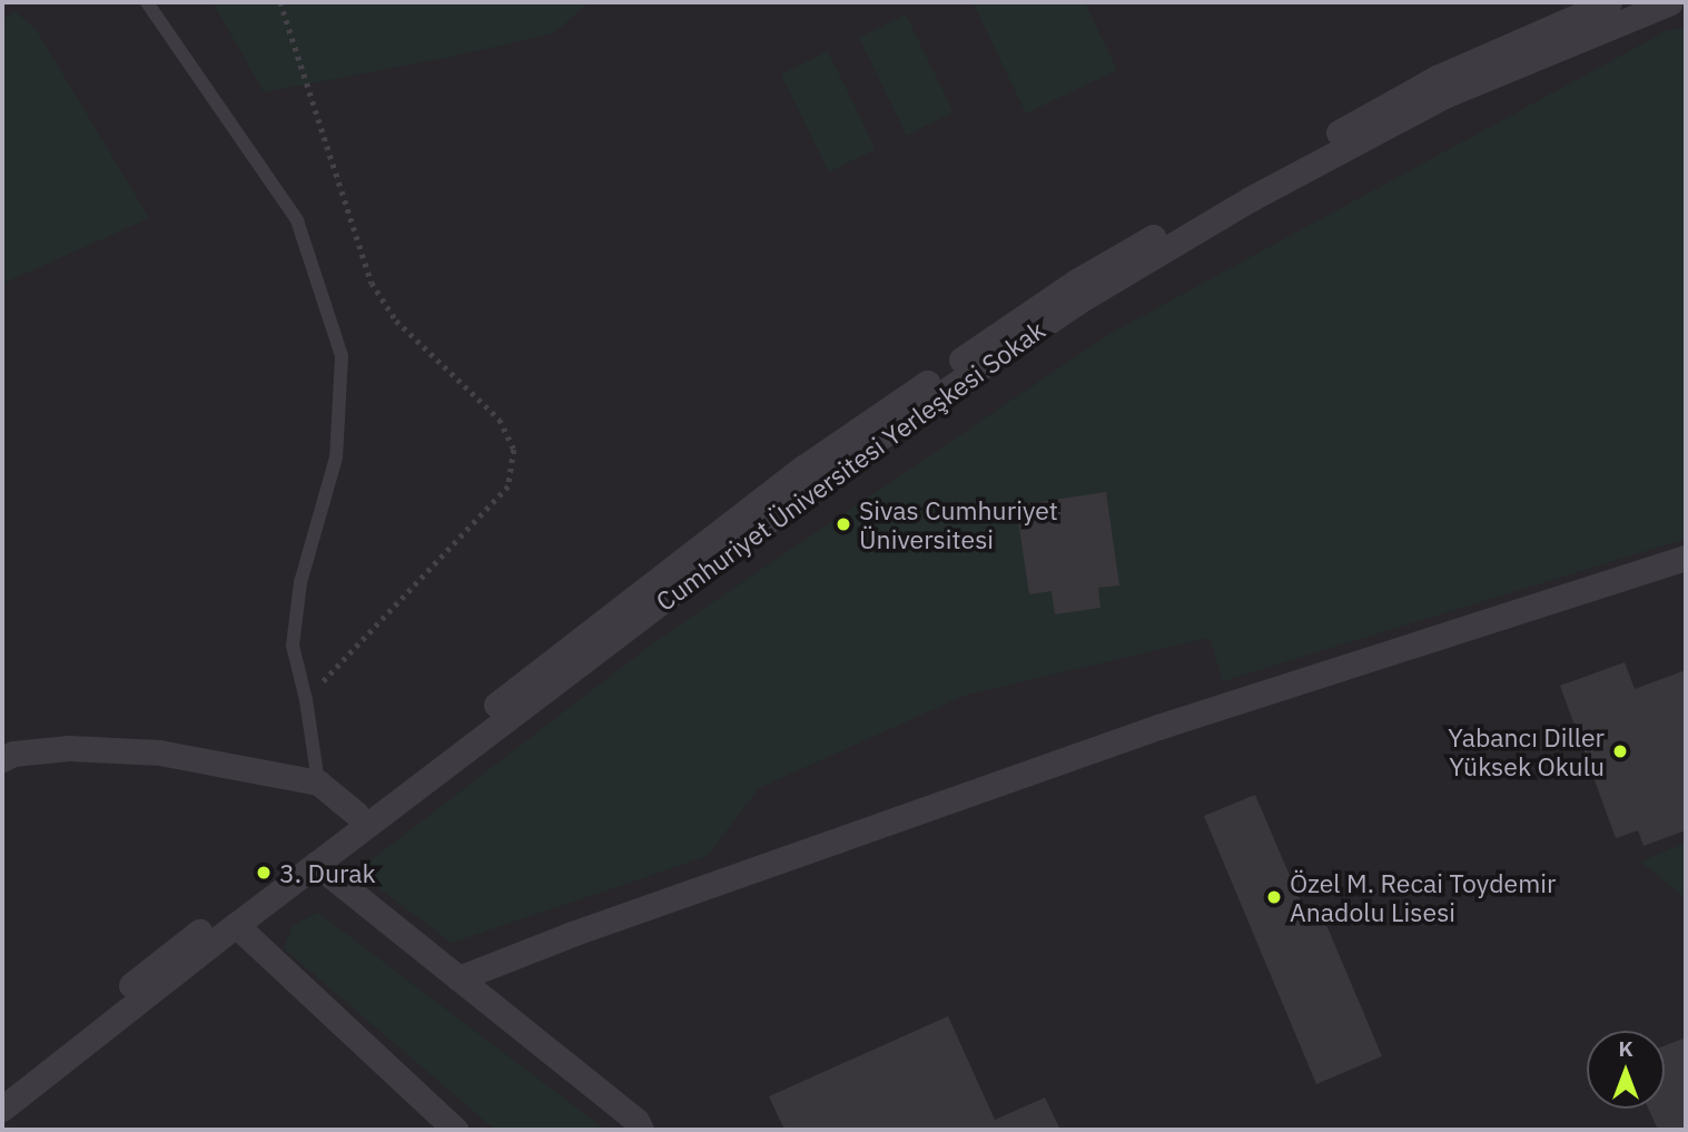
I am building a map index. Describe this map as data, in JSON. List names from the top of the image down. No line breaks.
{"streets":{"street":["Cumhuriyet Üniversitesi Yerleşkesi Sokak"]},"places":["Sivas Cumhuriyet Üniversitesi","Yabancı Diller Yüksek Okulu","3. Durak","Özel M. Recai Toydemir Anadolu Lisesi"],"north":"top"}
